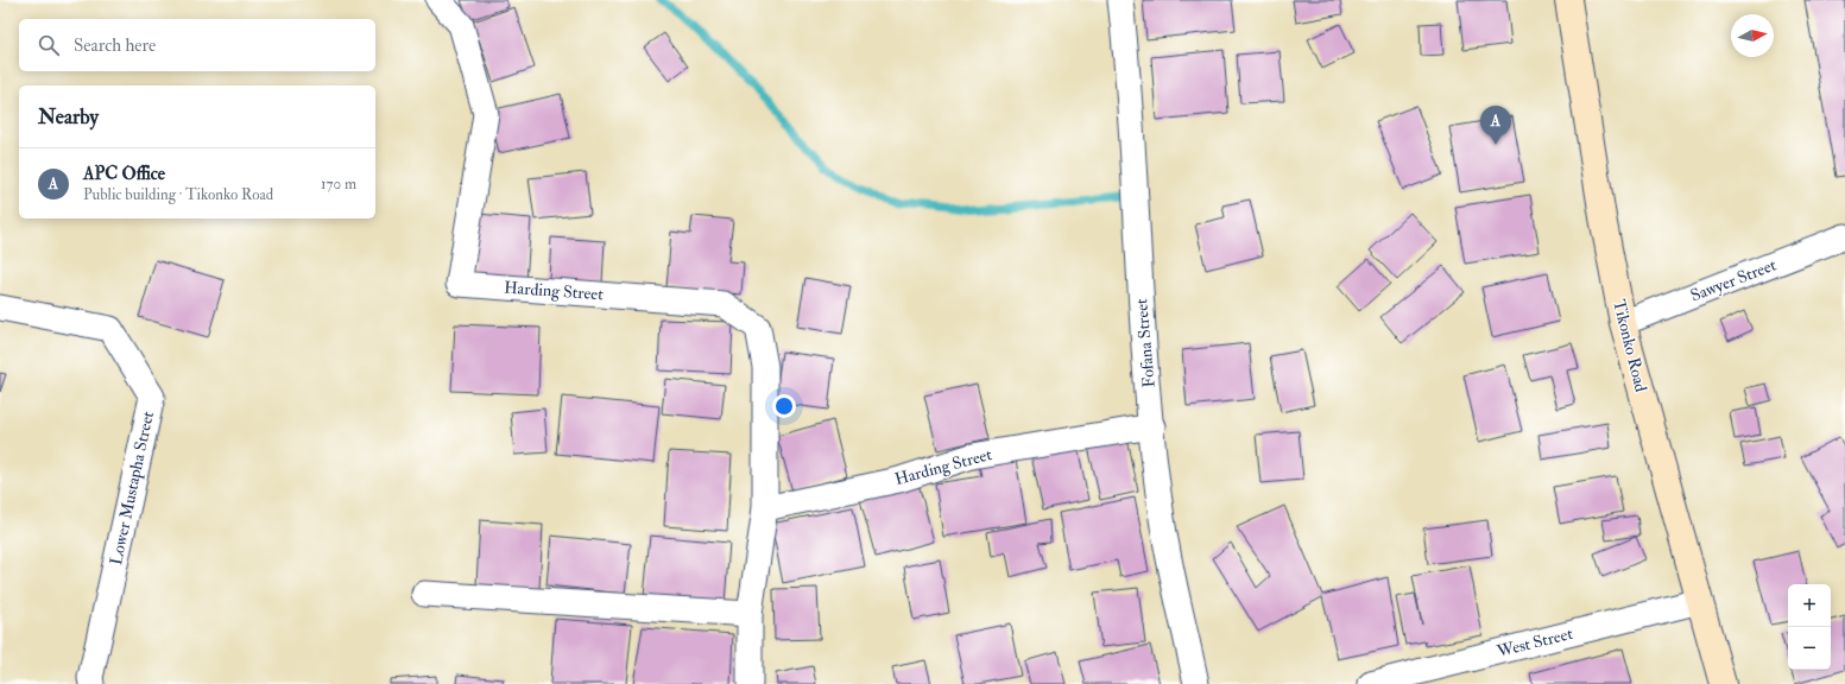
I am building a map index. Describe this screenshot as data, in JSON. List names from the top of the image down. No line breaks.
{"streets":{"street":["Sawyer Street","Harding Street","Fofana Street","Tikonko Road","Lower Mustapha Street","West Street"]},"crossings":[["Sawyer Street","Tikonko Road"],["Harding Street","Fofana Street"],["Tikonko Road","West Street"]],"north":"right","page":{"search":"Search here","heading":"Nearby","pins":"A","list":[{"mark":"A","name":"APC Office","note":"Public building · Tikonko Road","value":"170 m"}],"map_buttons":["+","−"]}}
